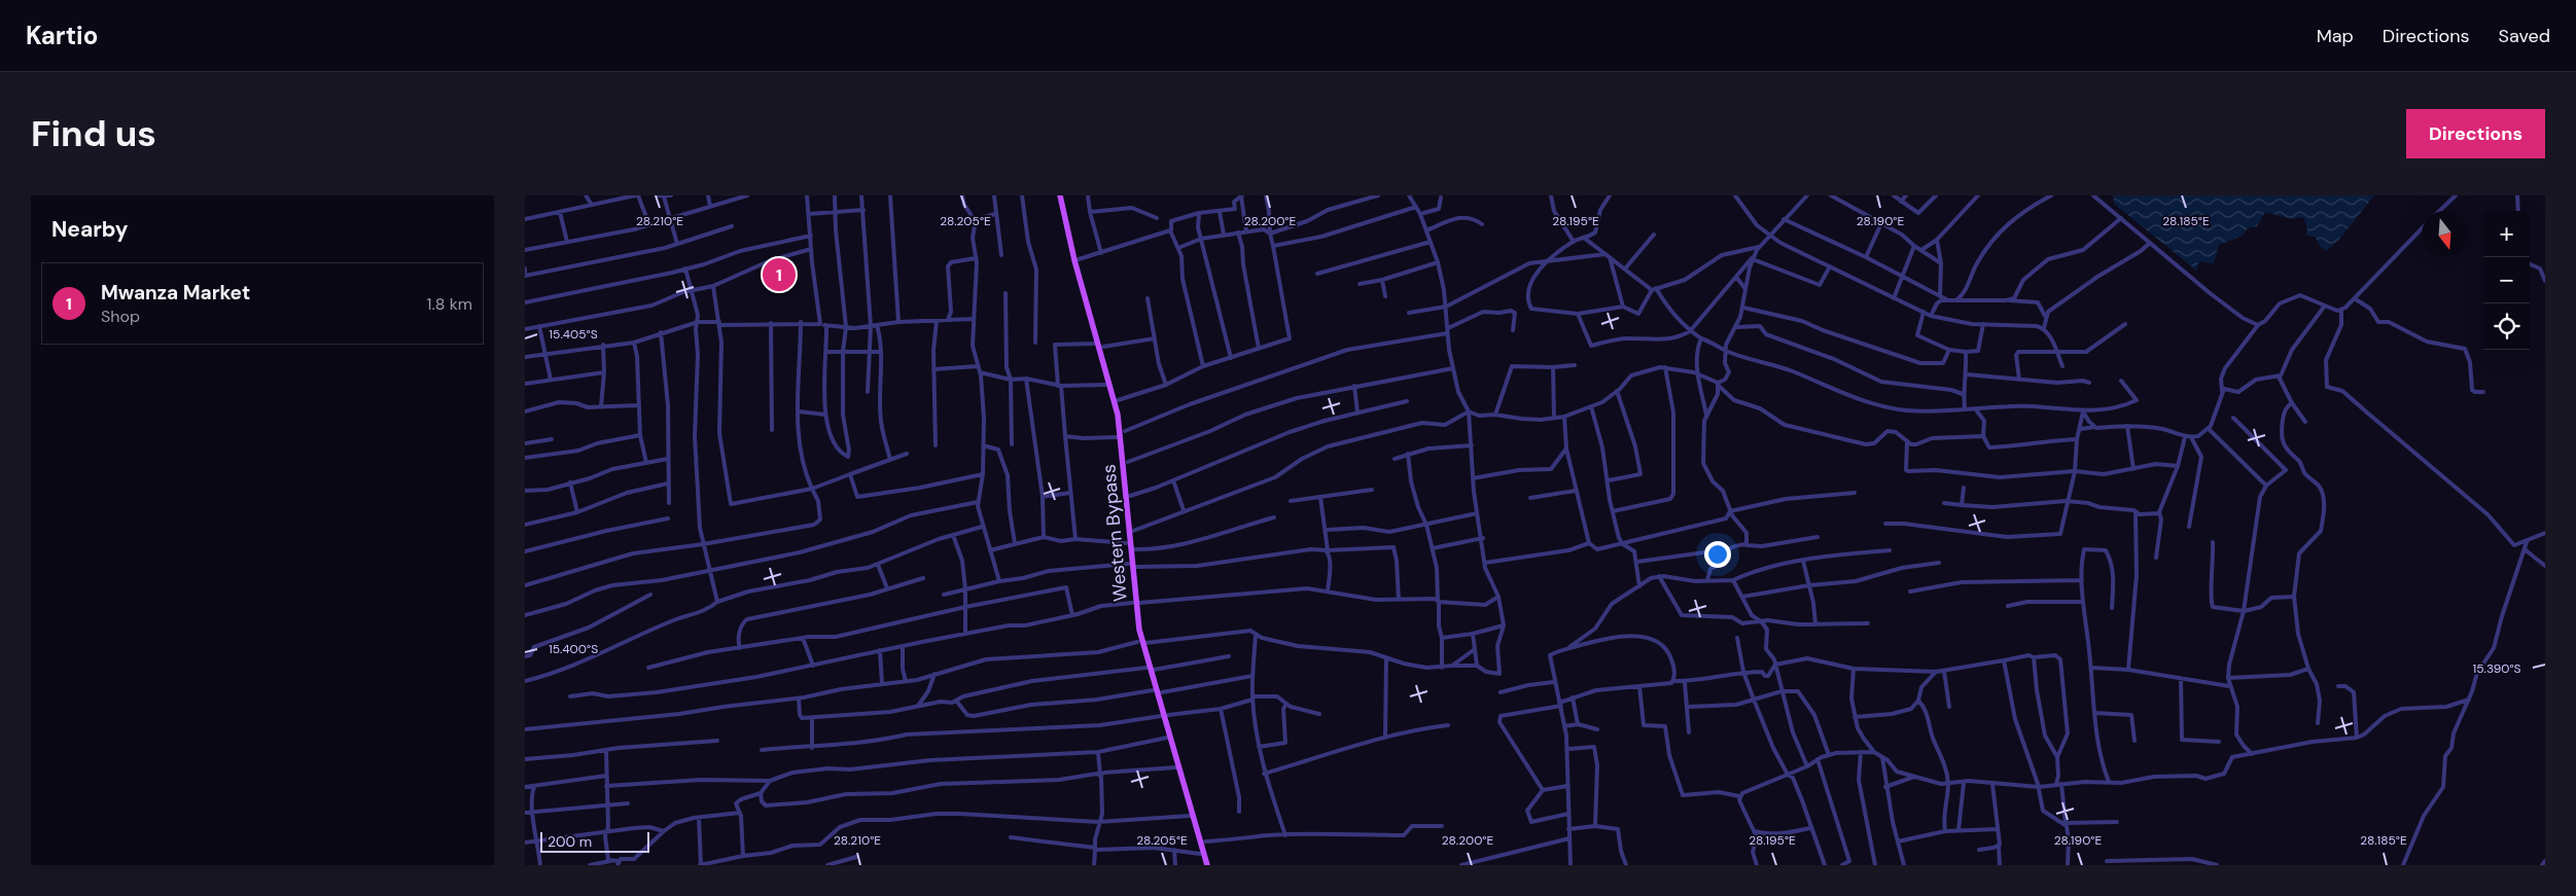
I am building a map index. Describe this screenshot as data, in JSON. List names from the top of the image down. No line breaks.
{"streets":{"main road":["Western Bypass"]},"scale_bar":"200 m","north":"bottom","page":{"header":"Kartio","nav":["Map","Directions","Saved"],"buttons":"Directions","title":"Find us","heading":"Nearby","map_buttons":["+","−"],"pins":"1","list":[{"mark":"1","name":"Mwanza Market","note":"Shop","value":"1.8 km"}],"scale":"200 m"},"coordinates":["28.210°E","28.205°E","28.200°E","28.195°E","28.190°E","28.185°E","15.405°S","15.400°S","15.390°S"]}
